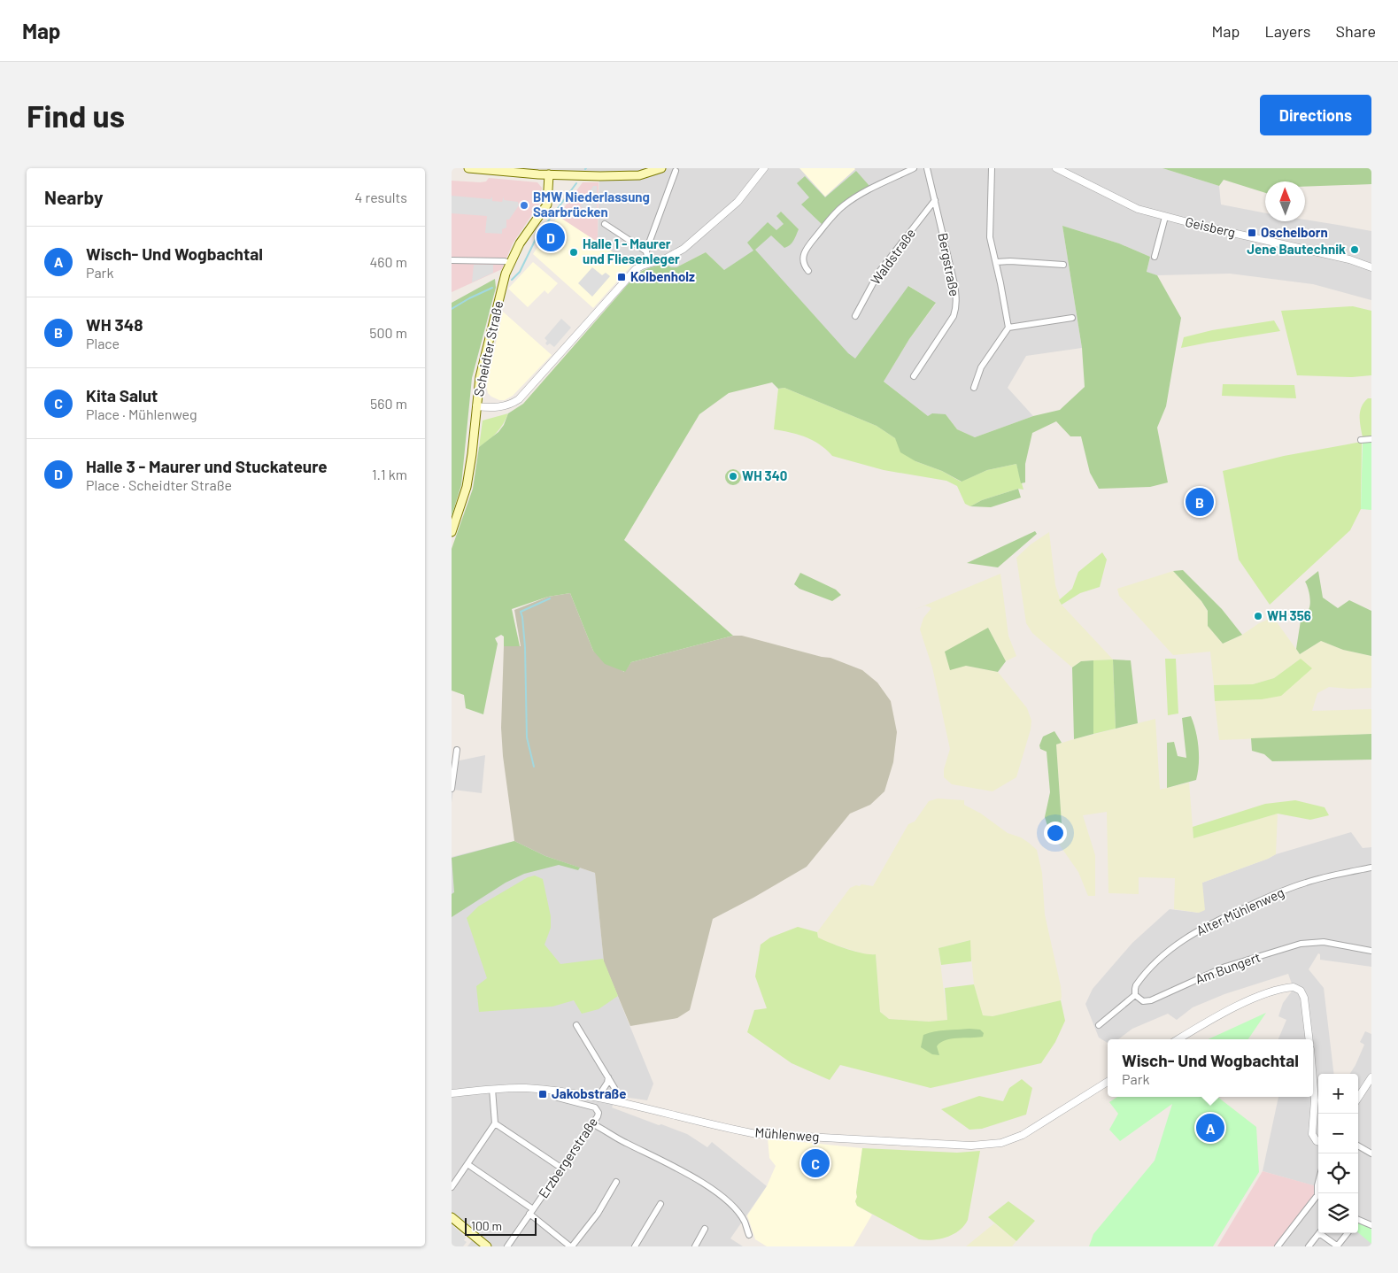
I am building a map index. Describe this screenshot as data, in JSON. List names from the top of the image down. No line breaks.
{"streets":{"main road":["Scheidter Straße"],"street":["Geisberg","Waldstraße","Bergstraße","Alter Mühlenweg","Am Bungert","Mühlenweg","Erzbergerstraße"]},"crossings":[["Waldstraße","Bergstraße"],["Alter Mühlenweg","Am Bungert"],["Mühlenweg","Erzbergerstraße"]],"places":{"other":["BMW Niederlassung Saarbrücken","Jene Bautechnik","Halle 1 - Maurer und Fliesenleger","WH 340","WH 356"],"transit":["Oschelborn","Kolbenholz","Jakobstraße"]},"scale_bar":"100 m","north":"top","page":{"header":"Map","nav":["Map","Layers","Share"],"buttons":"Directions","title":"Find us","heading":["Nearby","4 results"],"pins":["D","B","A","C"],"list":[{"mark":"A","name":"Wisch- Und Wogbachtal","note":"Park","value":"460 m"},{"mark":"B","name":"WH 348","note":"Place","value":"500 m"},{"mark":"C","name":"Kita Salut","note":"Place · Mühlenweg","value":"560 m"},{"mark":"D","name":"Halle 3 - Maurer und Stuckateure","note":"Place · Scheidter Straße","value":"1.1 km"}],"popup":["Wisch- Und Wogbachtal","Park"],"map_buttons":["+","−"],"scale":"100 m"}}
